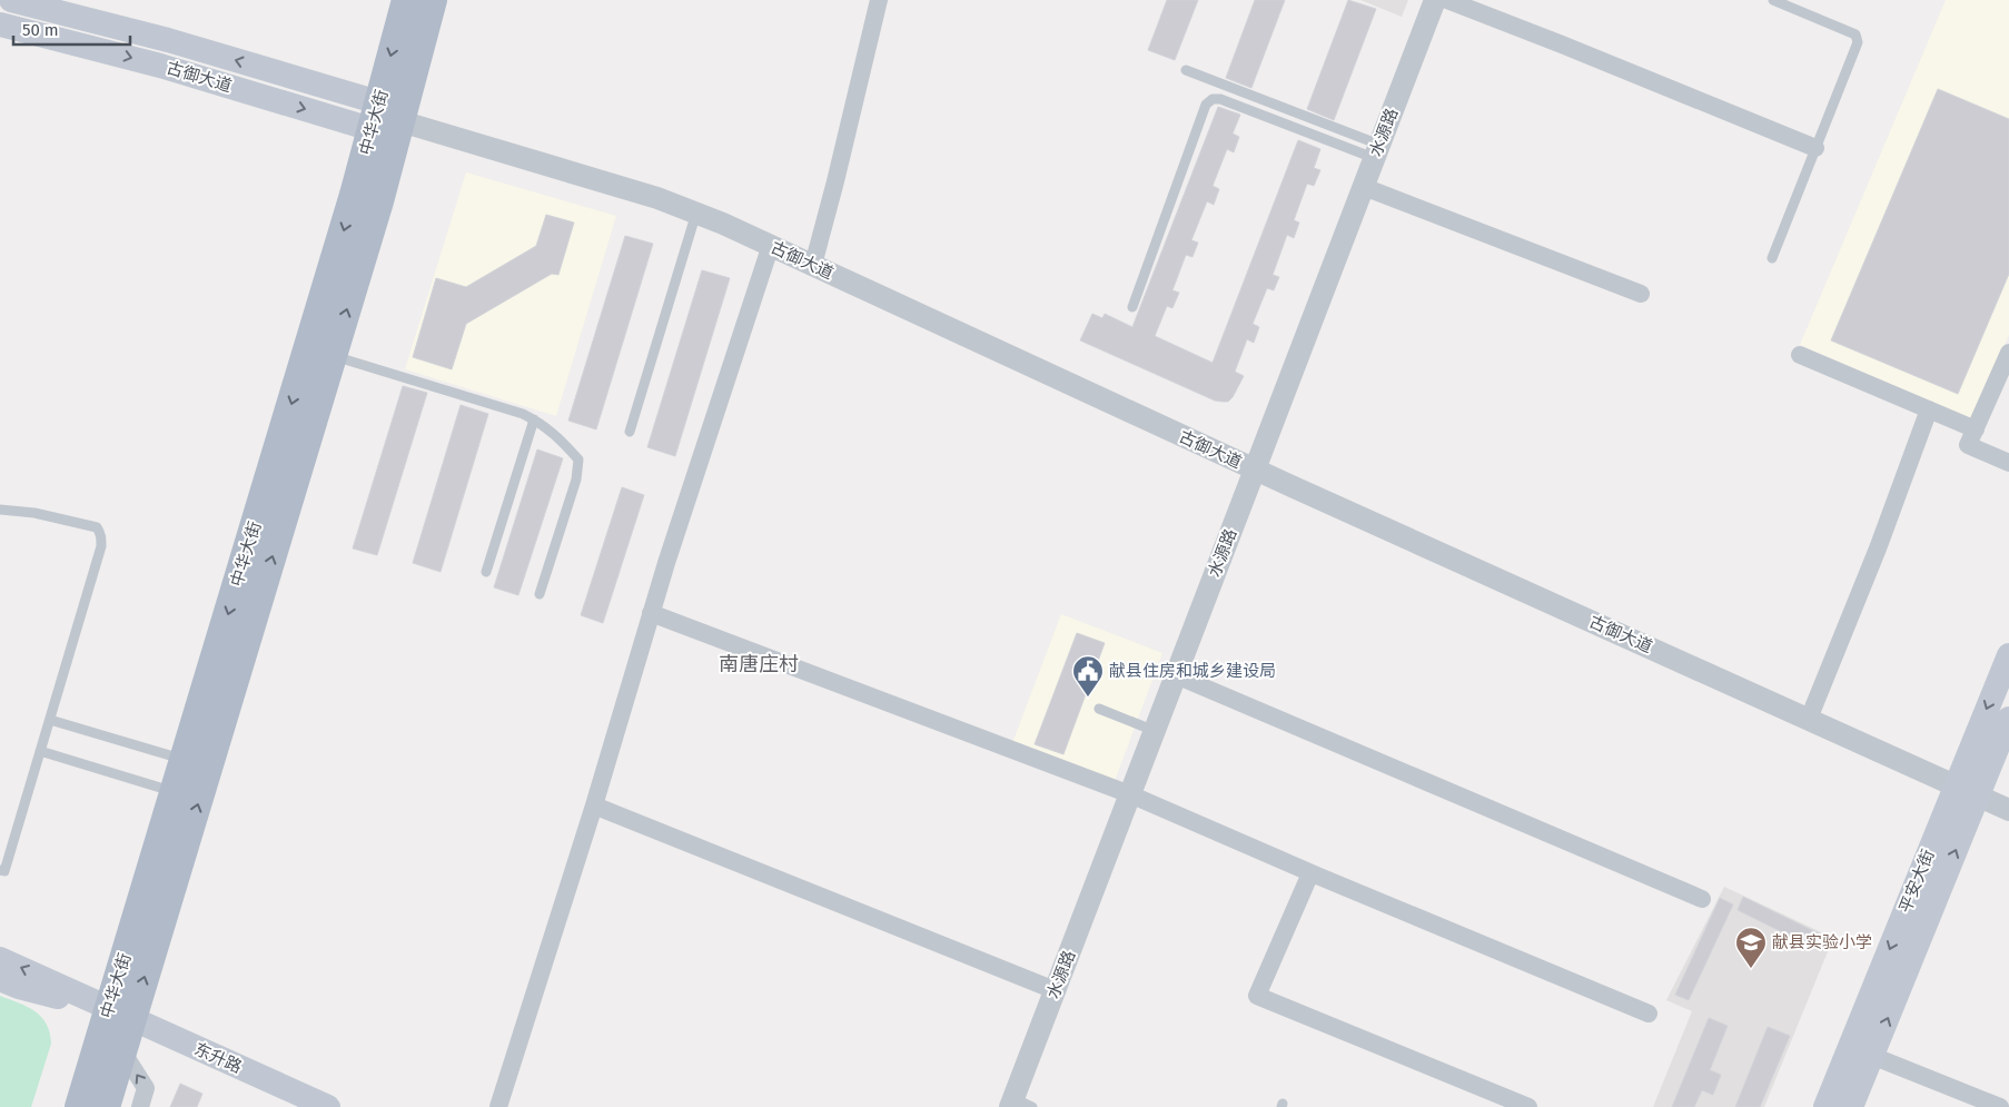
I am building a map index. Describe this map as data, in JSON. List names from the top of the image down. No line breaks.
{"streets":{"main road":["古御大道","中华大街","平安大街","东升路"],"street":["水源路"]},"crossings":[["古御大道","中华大街"],["古御大道","水源路"],["古御大道","平安大街"],["中华大街","东升路"]],"districts":["南唐庄村"],"places":{"public building":["献县住房和城乡建设局"],"school or university":["献县实验小学"]},"scale_bar":"50 m"}
